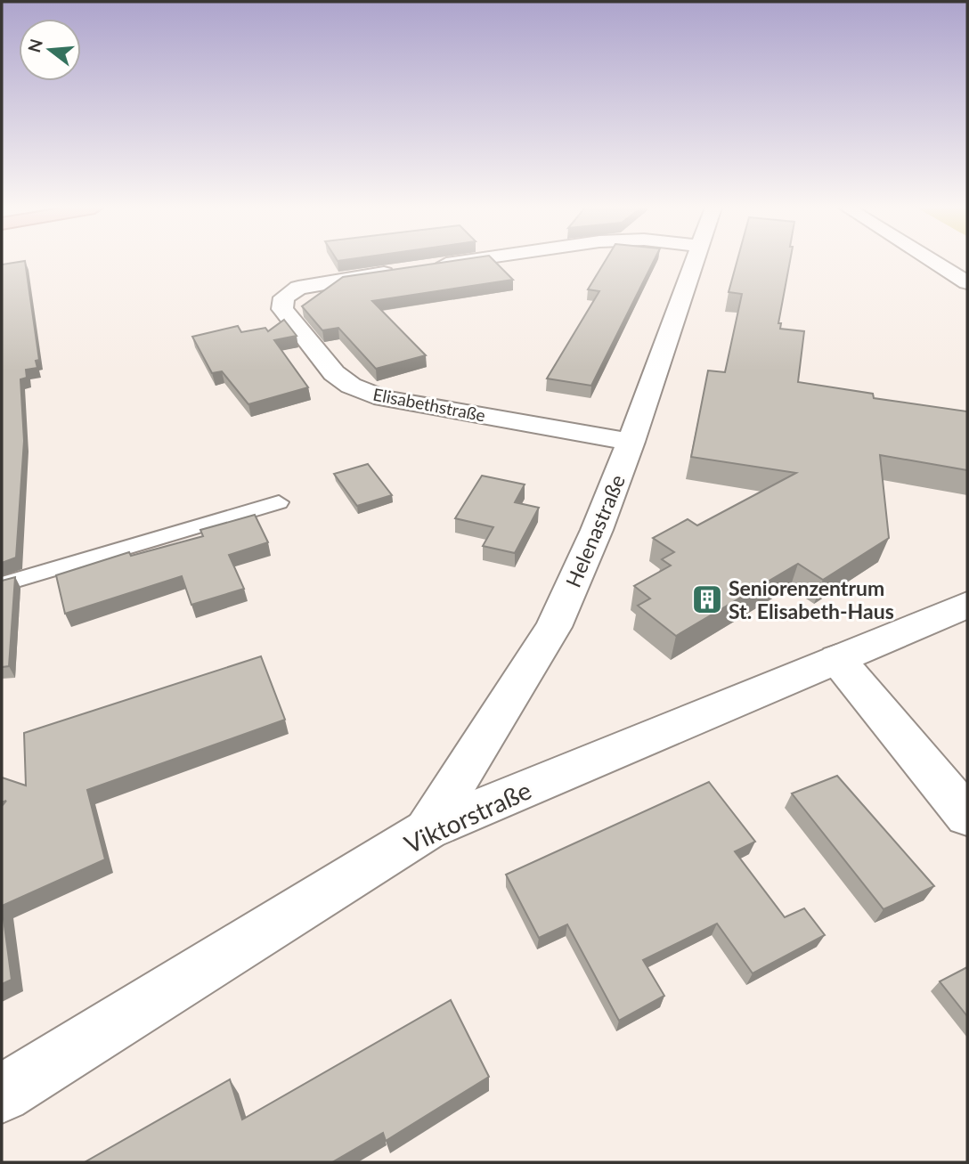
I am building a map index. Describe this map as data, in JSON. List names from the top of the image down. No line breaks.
{"streets":{"street":["Elisabethstraße","Helenastraße","Viktorstraße"]},"crossings":[["Elisabethstraße","Helenastraße"],["Helenastraße","Viktorstraße"]],"places":{"building":["Seniorenzentrum St. Elisabeth-Haus"]},"north":"left"}
